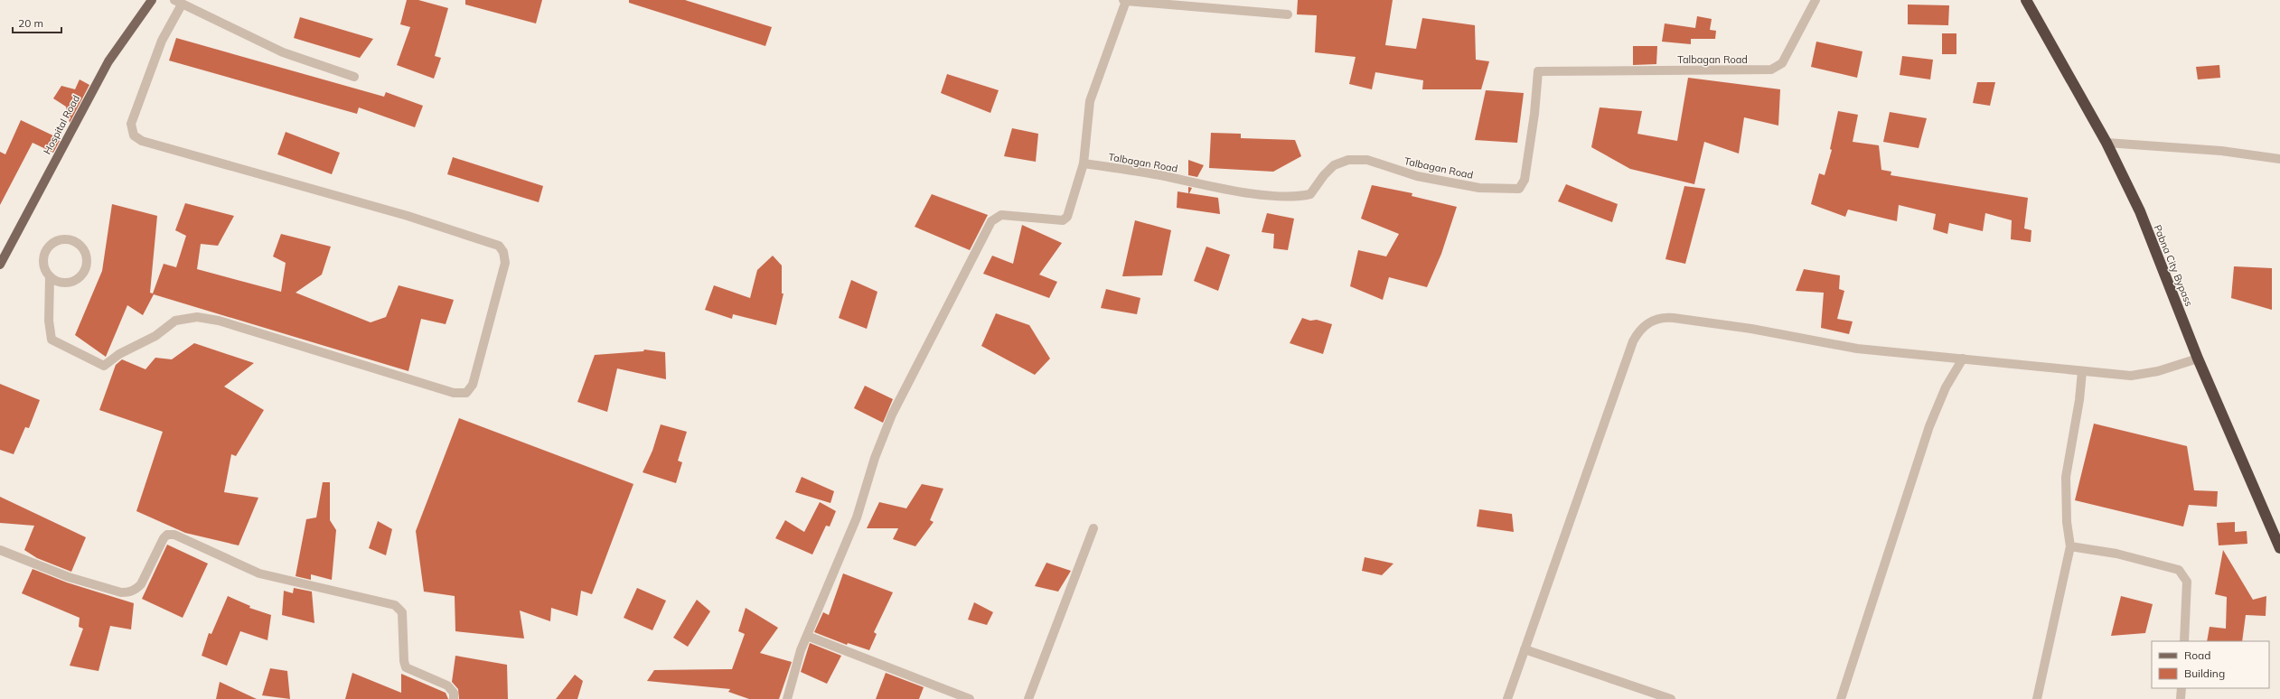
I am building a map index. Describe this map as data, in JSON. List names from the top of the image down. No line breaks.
{"streets":{"highway":["Pabna City Bypass"],"main road":["Hospital Road"],"street":["Talbagan Road"]},"legend":["Road","Building"],"scale_bar":"20 m"}
